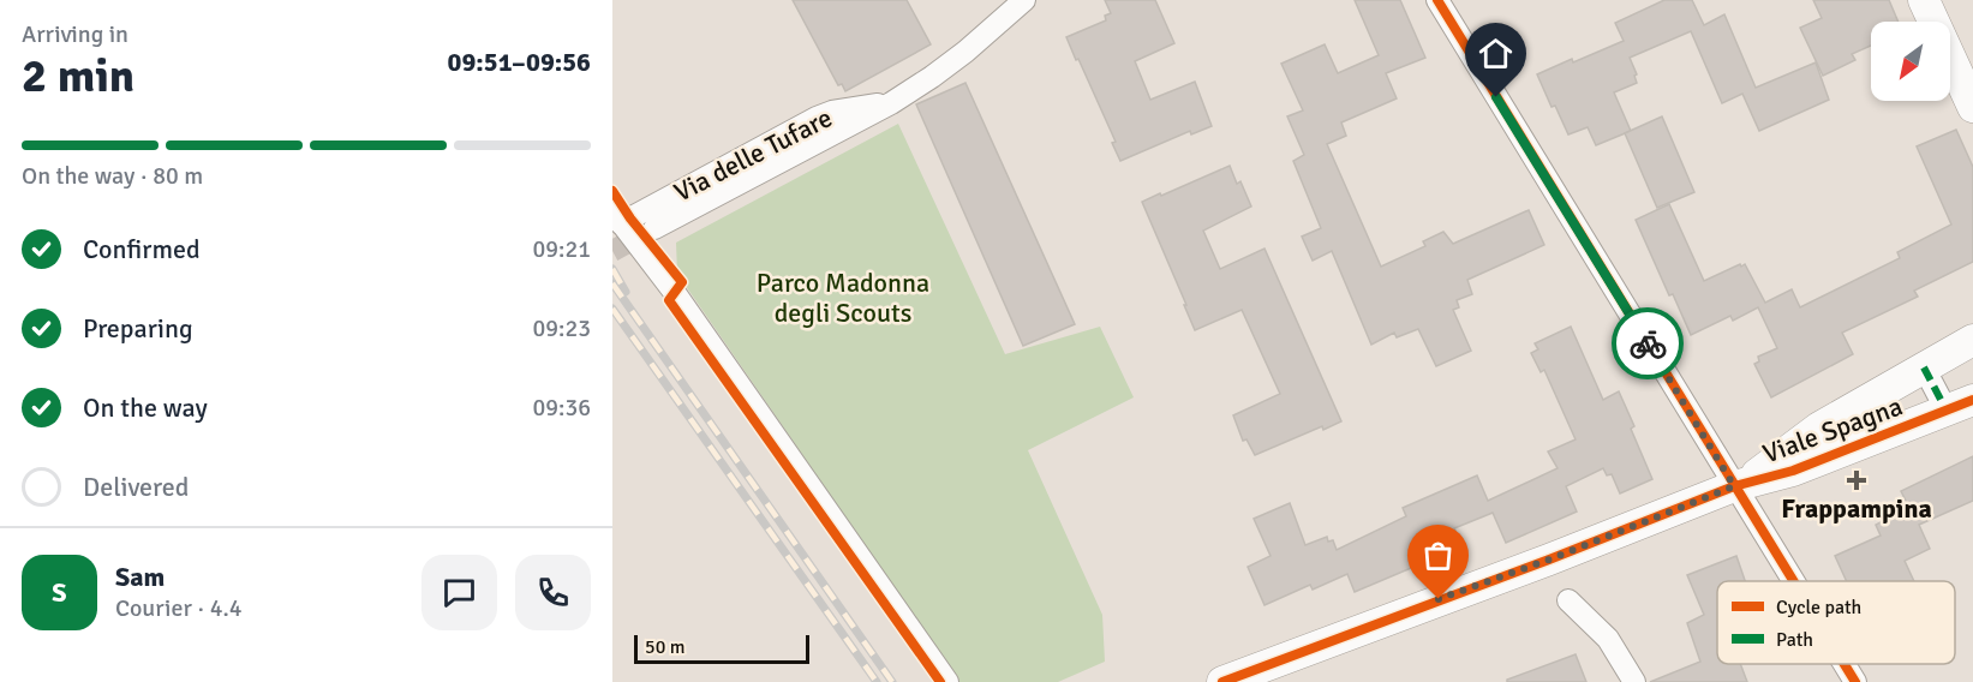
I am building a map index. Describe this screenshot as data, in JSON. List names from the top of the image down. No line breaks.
{"streets":{"street":["Via delle Tufare","Viale Spagna"]},"parks":["Parco Madonna degli Scouts"],"places":{"health":["Frappampina"]},"legend":["Cycle path","Path"],"scale_bar":"50 m","north":"bottom left","page":{"heading":["2 min","Arriving in","09:51–09:56"],"panel":["Sam","Courier · 4.4"],"bar":"On the way · 80 m","list":[["Confirmed","09:21"],["Preparing","09:23"],["On the way","09:36"],"Delivered"],"round":"S","scale":"50 m"}}
